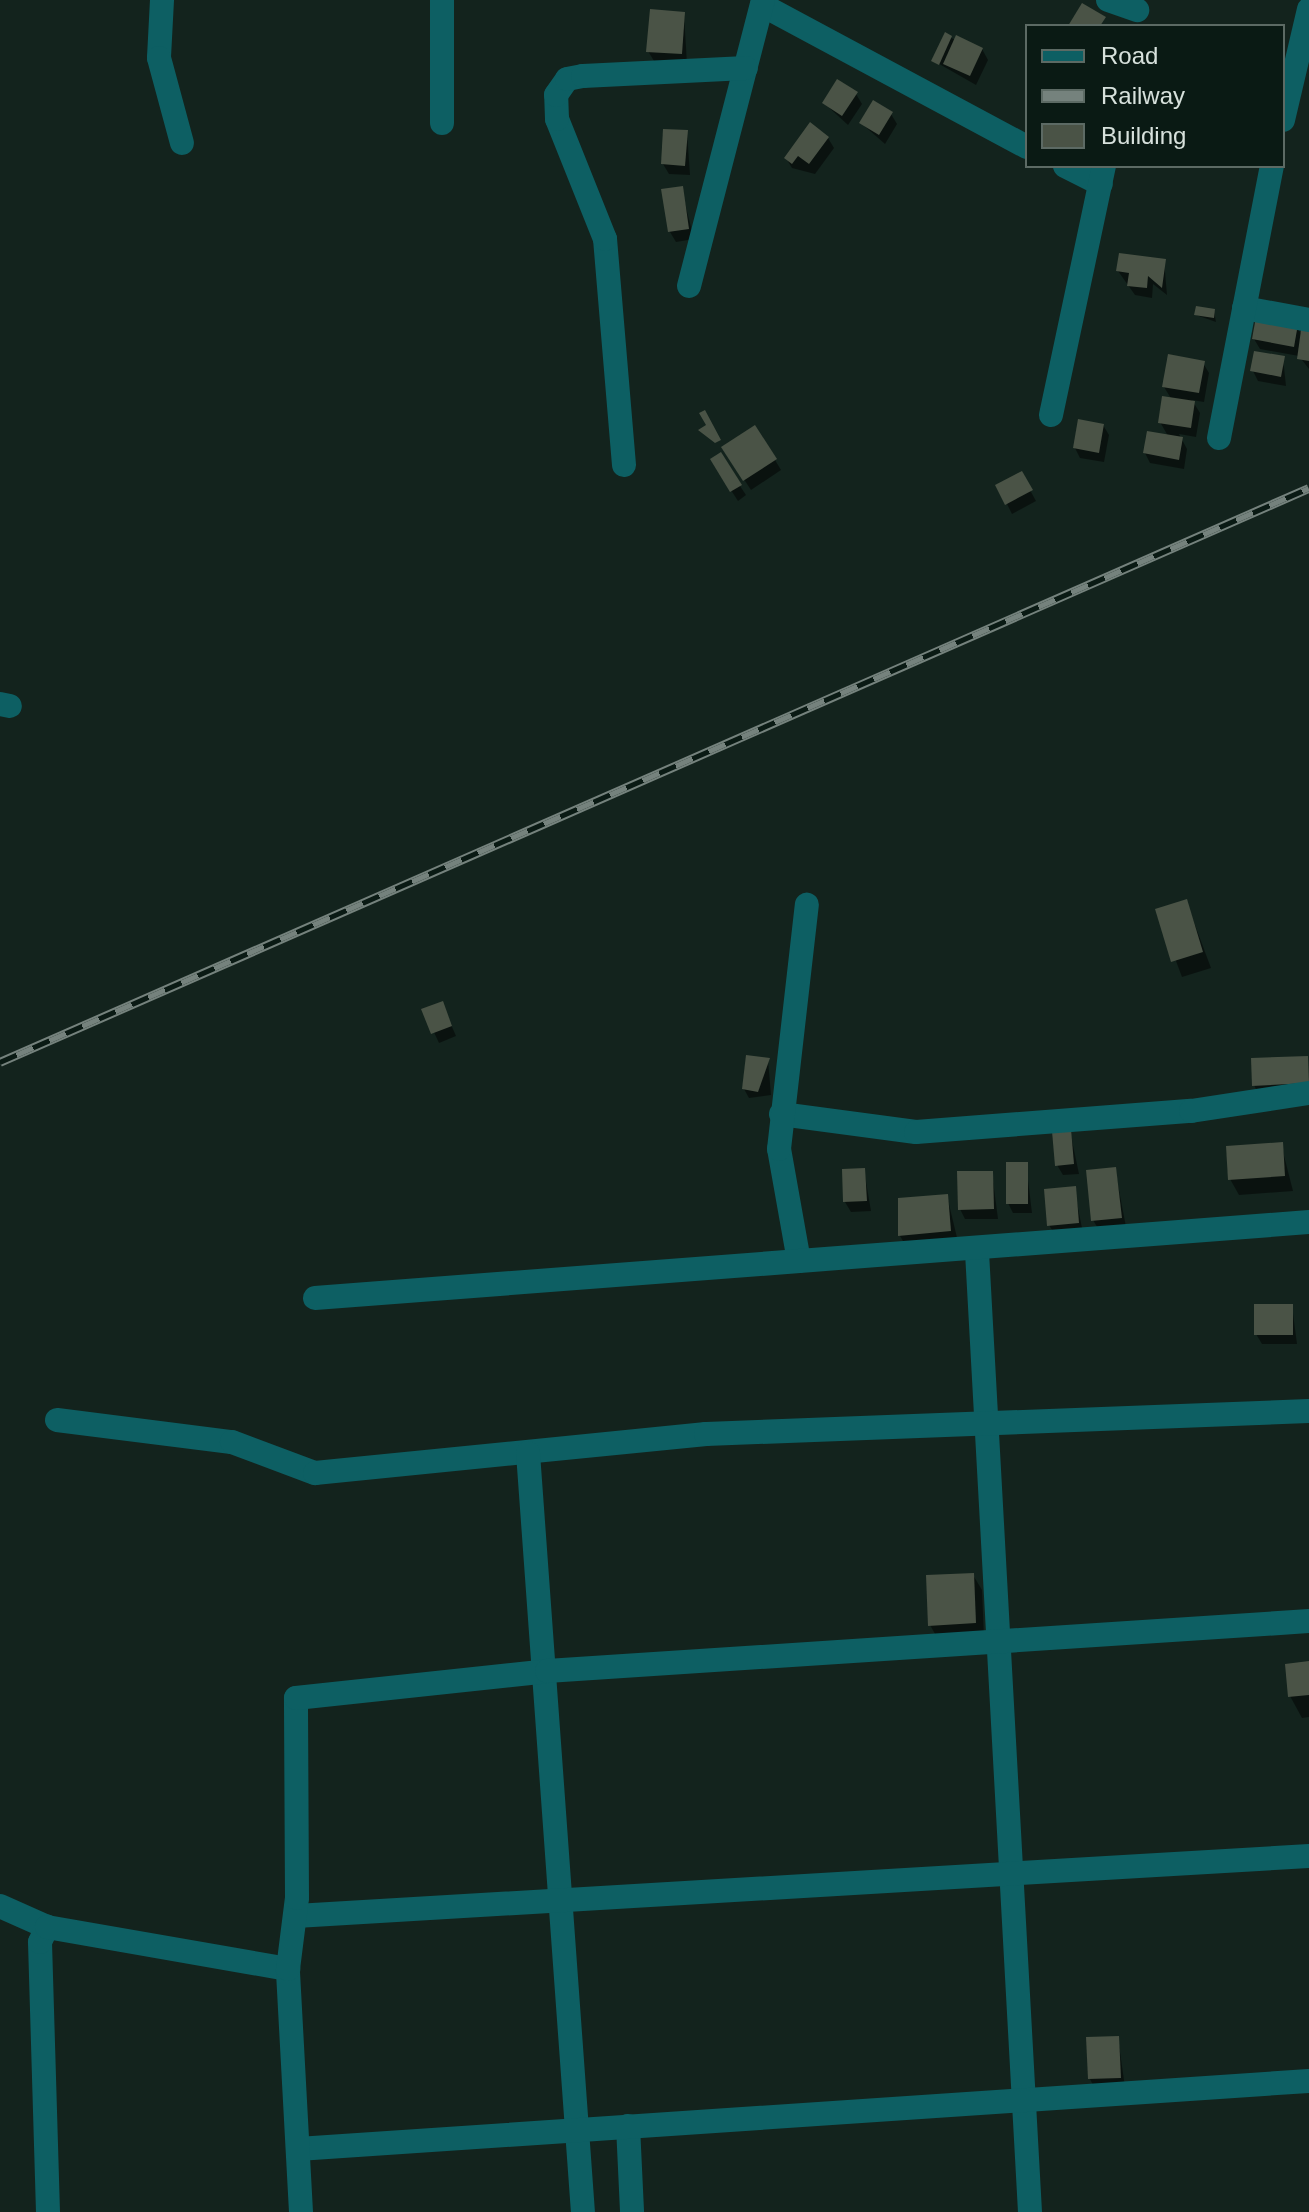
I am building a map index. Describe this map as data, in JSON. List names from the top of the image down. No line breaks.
{"legend":["Road","Railway","Building"]}
